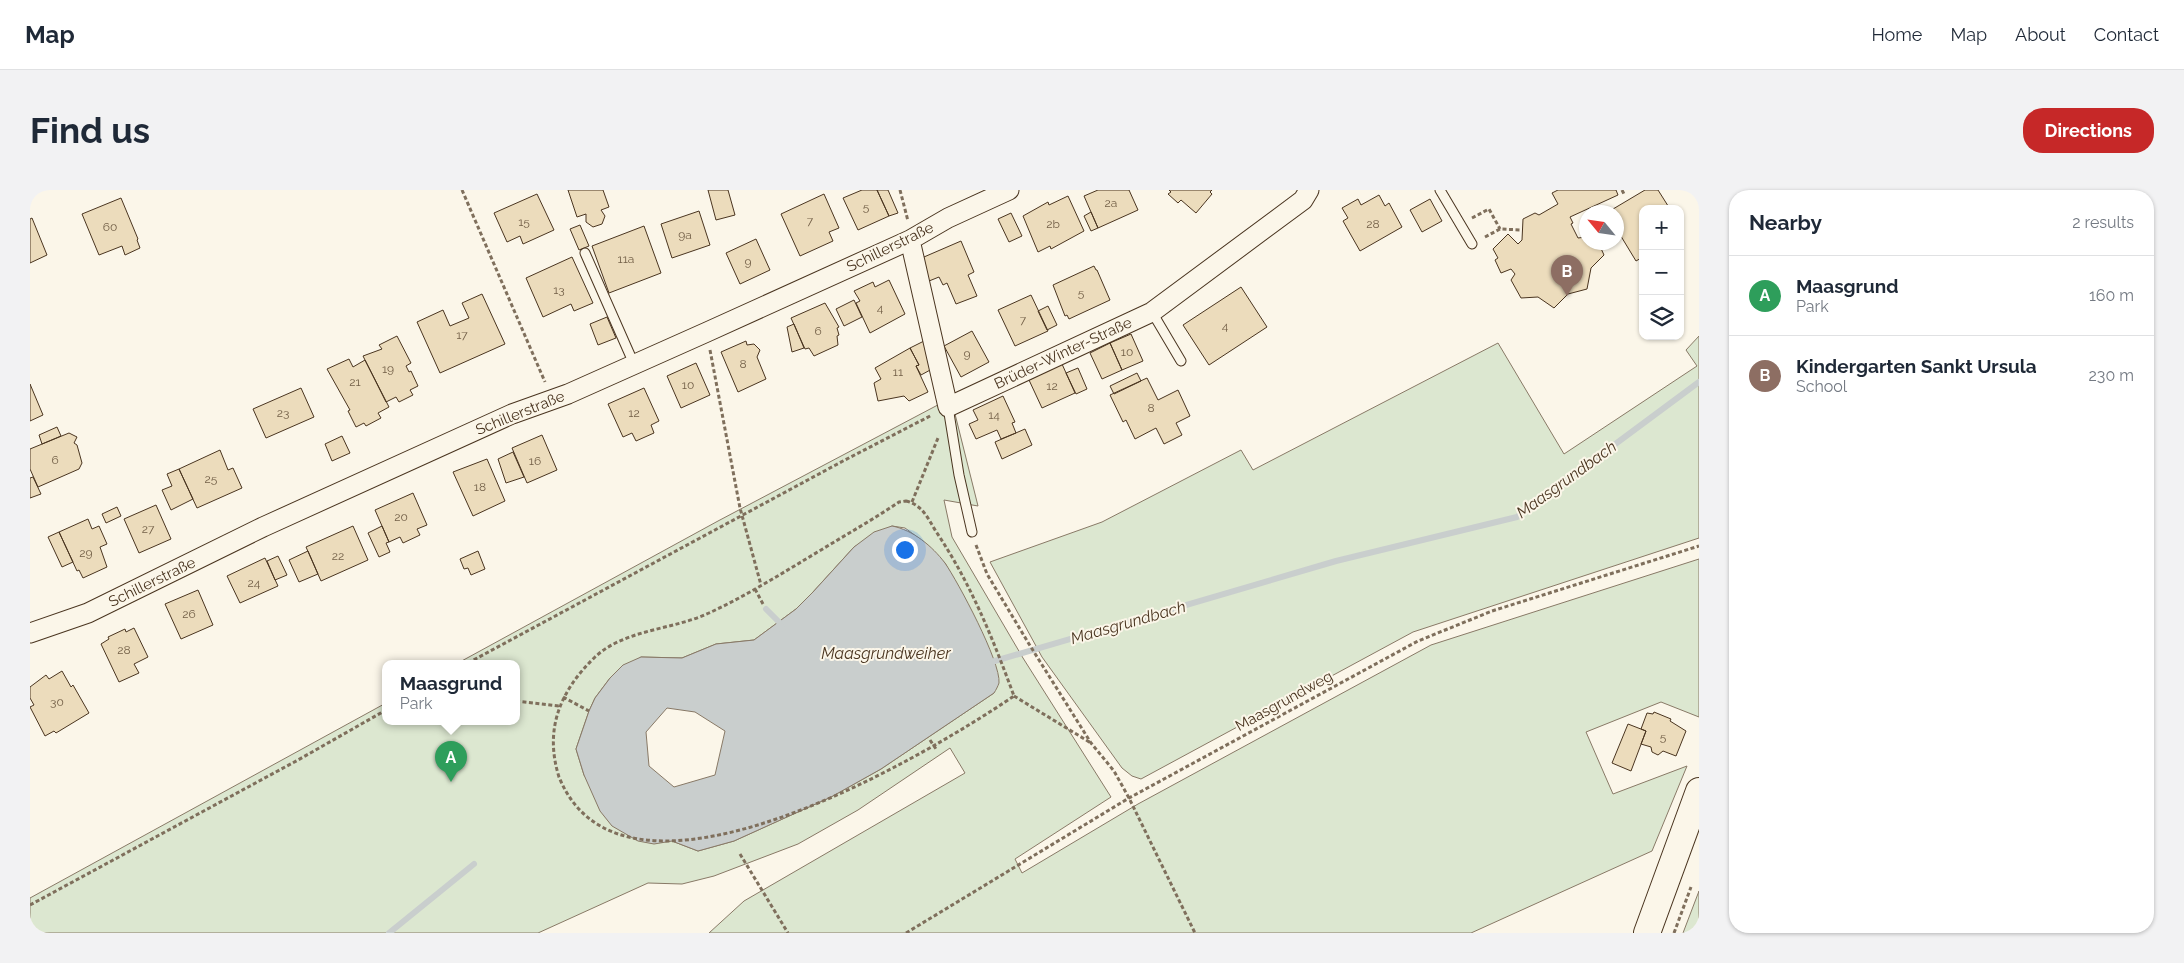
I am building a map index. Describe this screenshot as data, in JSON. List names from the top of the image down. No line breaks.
{"streets":{"street":["Schillerstraße","Brüder-Winter-Straße"],"path":["Maasgrundweg"]},"water":["Maasgrundbach","Maasgrundweiher"],"house_numbers":["2a","5","7","15","2b","28","60","9a","11a","9","13","5","4","7","4","6","17","10","9","8","19","11","21","10","12","8","23","12","14","6","16","25","18","20","27","29","22","24","26","28","30","5"],"north":"top left","page":{"header":"Map","nav":["Home","Map","About","Contact"],"buttons":"Directions","title":"Find us","heading":["Nearby","2 results"],"map_buttons":["+","−"],"pins":["B","A"],"list":[{"mark":"A","name":"Maasgrund","note":"Park","value":"160 m"},{"mark":"B","name":"Kindergarten Sankt Ursula","note":"School","value":"230 m"}],"popup":["Maasgrund","Park"]}}
